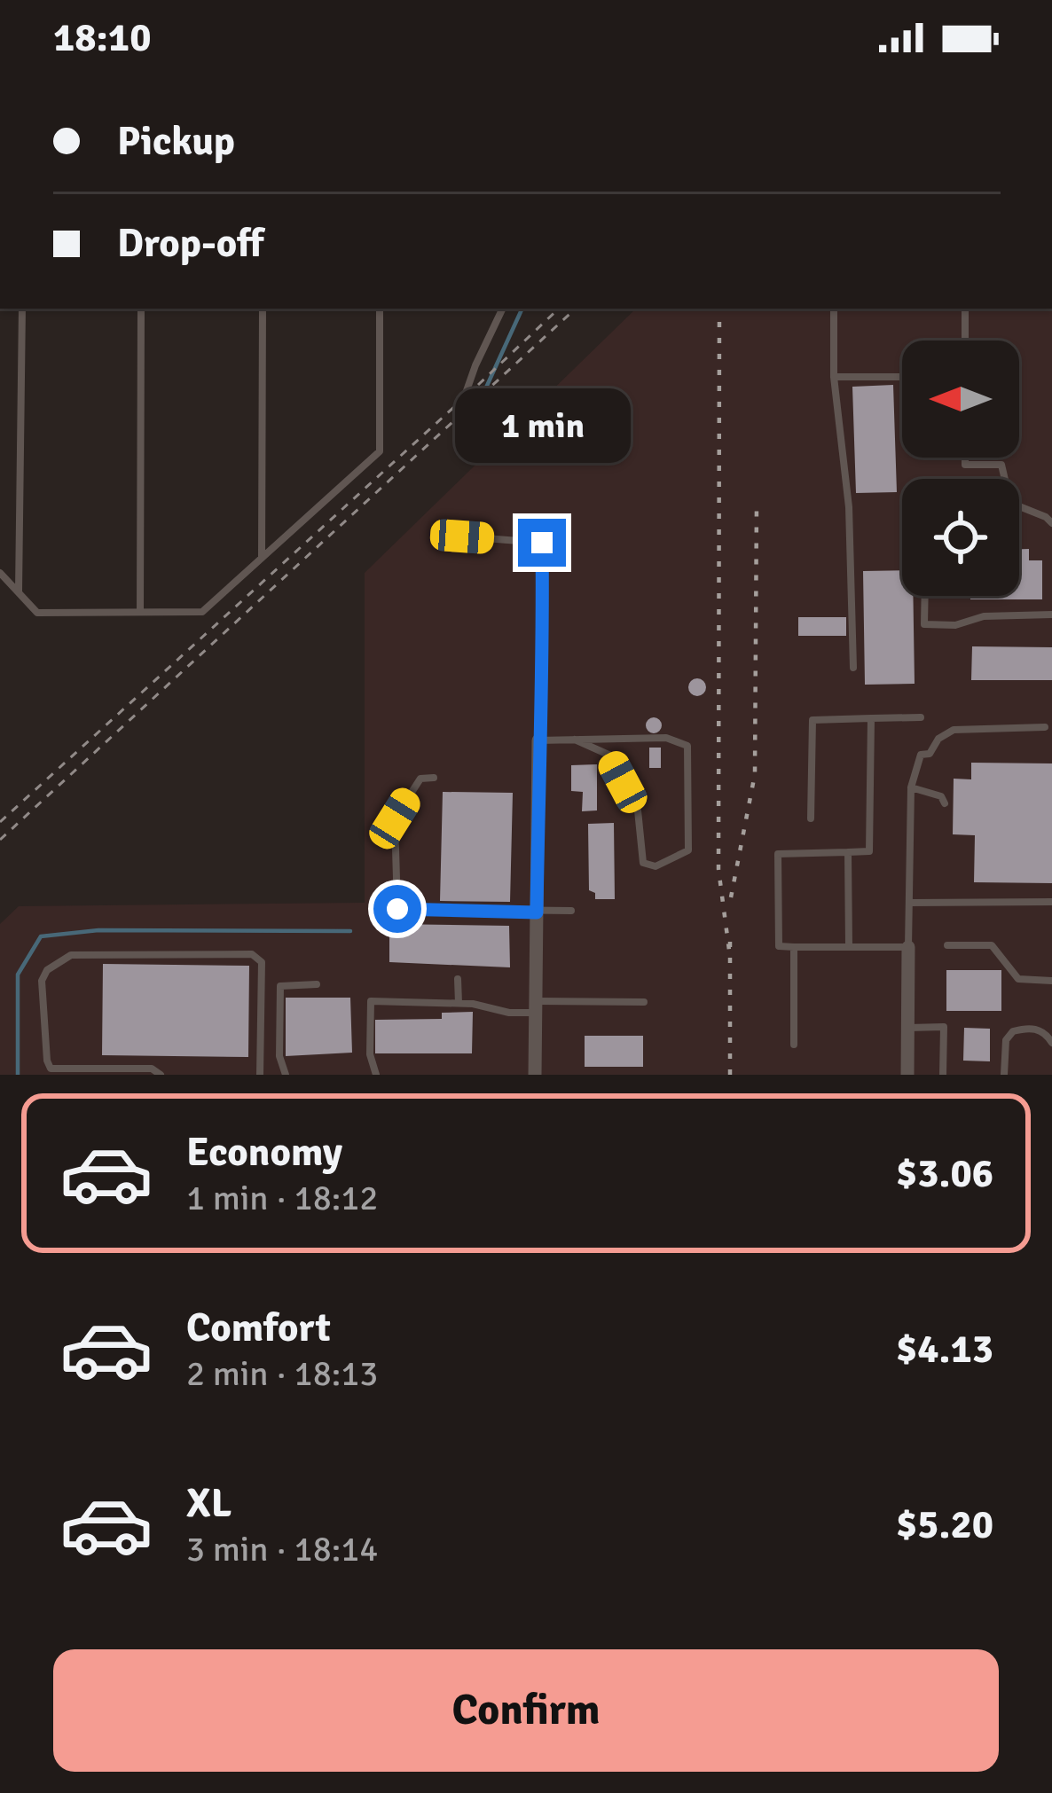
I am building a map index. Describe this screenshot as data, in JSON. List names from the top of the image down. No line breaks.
{"north":"left","page":{"status":"18:10","banner":["Pickup","Drop-off"],"bubble":"1 min","list":[{"name":"Economy","note":"1 min · 18:12","value":"$3.06"},{"name":"Comfort","note":"2 min · 18:13","value":"$4.13"},{"name":"XL","note":"3 min · 18:14","value":"$5.20"}],"buttons":"Confirm"}}
